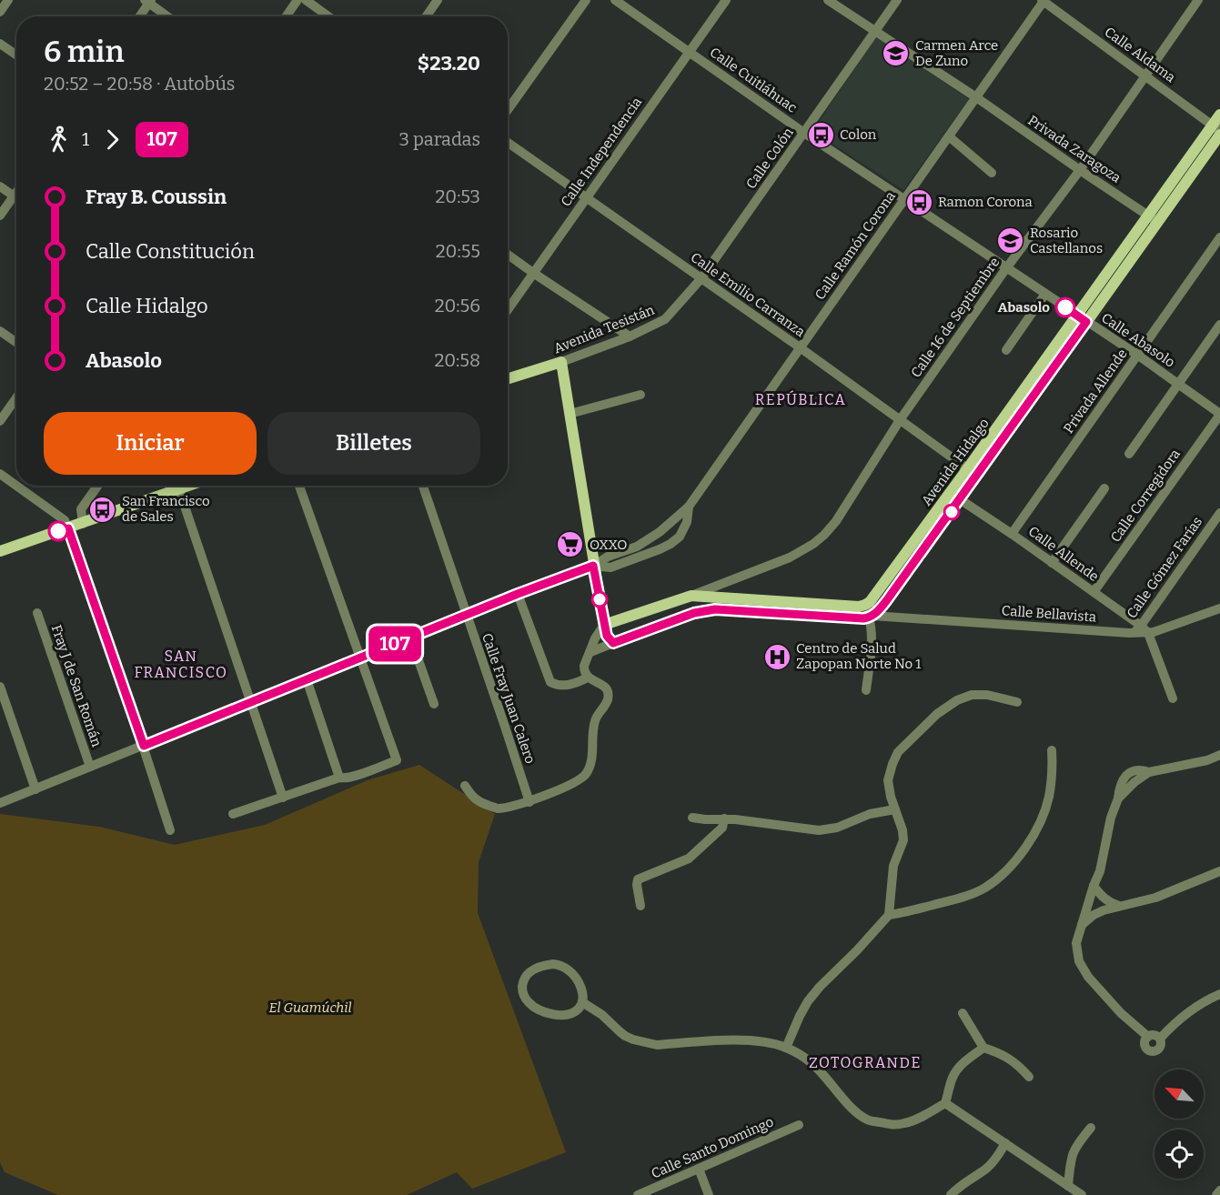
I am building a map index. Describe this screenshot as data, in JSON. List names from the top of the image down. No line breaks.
{"streets":{"main road":["Avenida Tesistán","Avenida Hidalgo"],"street":["Calle Aldama","Calle Cuitláhuac","Privada Zaragoza","Calle Independencia","Calle Colón","Calle Ramón Corona","Calle Emilio Carranza","Calle 16 de Septiembre","Calle Abasolo","Privada Allende","Calle Corregidora","Calle Allende","Calle Gómez Farías","Calle Bellavista","Fray J de San Román","Calle Fray Juan Calero","Calle Santo Domingo"]},"crossings":[["Calle Aldama","Calle Ramón Corona"],["Calle Aldama","Calle 16 de Septiembre"],["Calle Aldama","Avenida Hidalgo"],["Calle Cuitláhuac","Calle Independencia"],["Calle Cuitláhuac","Calle Colón"],["Calle Cuitláhuac","Calle Ramón Corona"],["Calle Cuitláhuac","Calle Abasolo"],["Privada Zaragoza","Calle Colón"],["Privada Zaragoza","Calle Ramón Corona"],["Privada Zaragoza","Calle 16 de Septiembre"],["Privada Zaragoza","Avenida Hidalgo"],["Calle Independencia","Calle Emilio Carranza"],["Calle Colón","Calle Emilio Carranza"],["Calle Colón","Avenida Tesistán"],["Calle Ramón Corona","Calle Emilio Carranza"],["Calle Ramón Corona","Calle Abasolo"],["Calle Emilio Carranza","Calle 16 de Septiembre"],["Calle Emilio Carranza","Avenida Tesistán"],["Calle Emilio Carranza","Avenida Hidalgo"],["Calle 16 de Septiembre","Calle Abasolo"],["Calle 16 de Septiembre","Avenida Hidalgo"],["Calle Abasolo","Privada Allende"],["Calle Abasolo","Avenida Hidalgo"],["Calle Abasolo","Calle Corregidora"],["Privada Allende","Calle Allende"],["Avenida Hidalgo","Calle Allende"],["Avenida Hidalgo","Calle Bellavista"],["Calle Corregidora","Calle Allende"],["Calle Allende","Calle Gómez Farías"],["Calle Allende","Calle Bellavista"],["Calle Gómez Farías","Calle Bellavista"]],"districts":["REPÚBLICA","SAN FRANCISCO","ZOTOGRANDE"],"parks":["El Guamúchil"],"places":{"school or university":["Carmen Arce De Zuno","Rosario Castellanos"],"bus stop":["Colon","Ramon Corona","San Francisco de Sales"],"other":["Abasolo"],"supermarket":["OXXO"],"hospital":["Centro de Salud Zapopan Norte No 1"]},"lines":["bus line 107"],"north":"top left","page":{"on_map":"107","heading":["6 min","20:52 – 20:58 · Autobús","$23.20"],"legs":["1","107","3 paradas"],"list":[{"name":"Fray B. Coussin","value":"20:53"},{"name":"Calle Constitución","value":"20:55"},{"name":"Calle Hidalgo","value":"20:56"},{"name":"Abasolo","value":"20:58"}],"buttons":["Iniciar","Billetes"]}}
